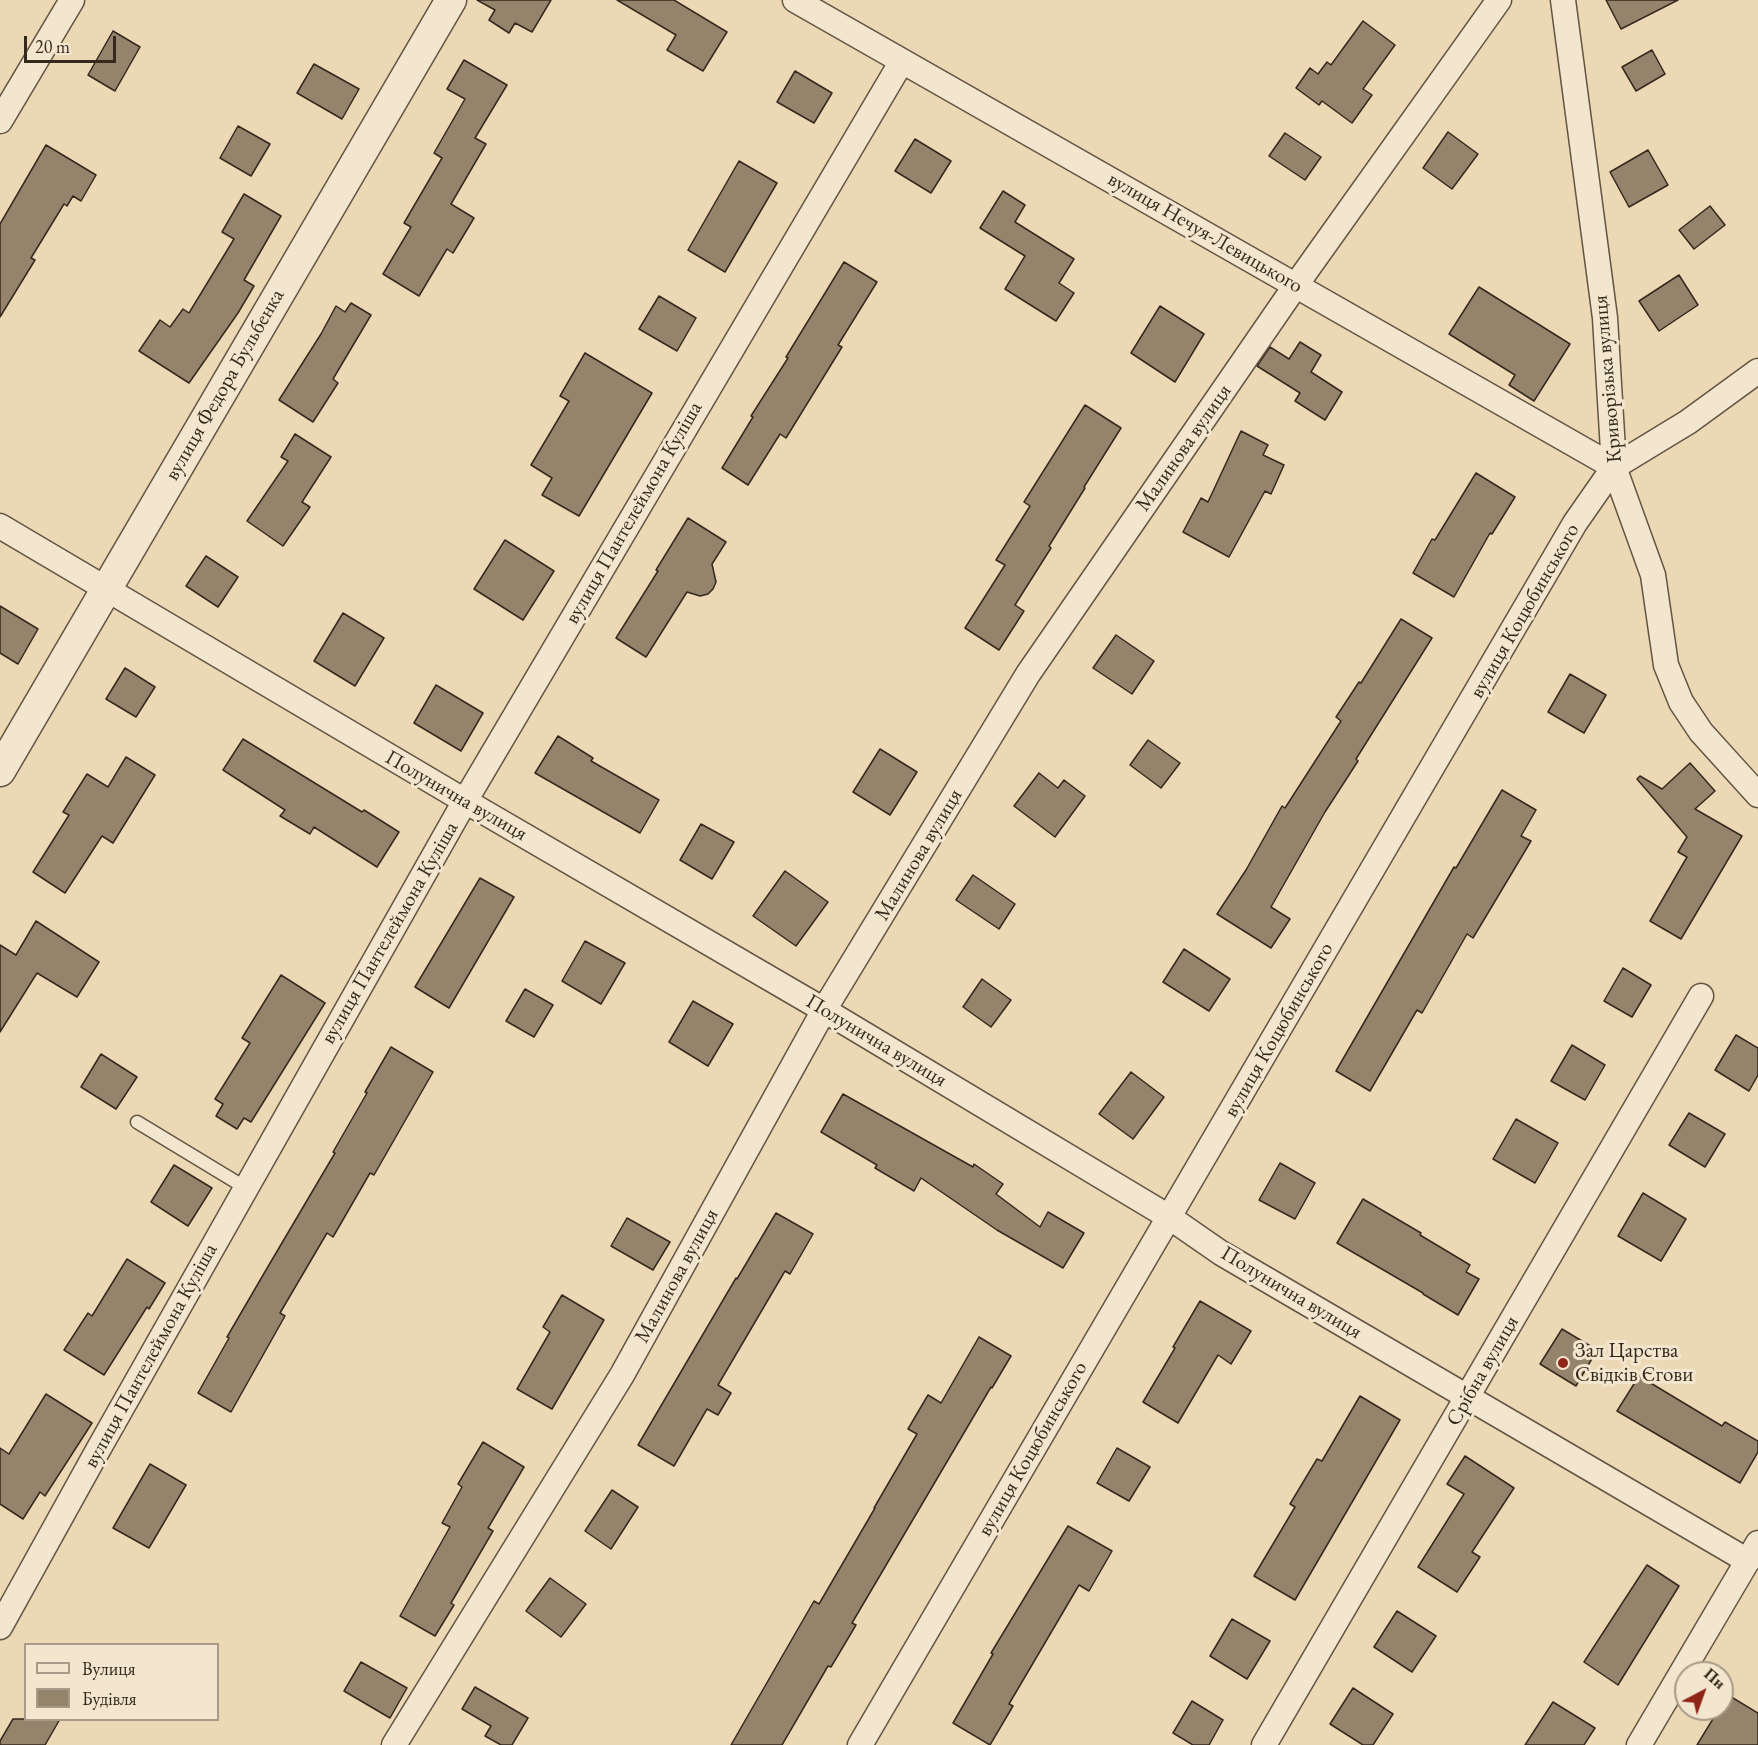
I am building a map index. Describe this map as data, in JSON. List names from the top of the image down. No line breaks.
{"streets":{"street":["вулиця Нечуя-Левицького","Криворізька вулиця","вулиця Федора Бульбенка","Малинова вулиця","вулиця Пантелеймона Куліша","вулиця Коцюбинського","Полунична вулиця","Срібна вулиця"]},"crossings":[["вулиця Нечуя-Левицького","Криворізька вулиця"],["вулиця Нечуя-Левицького","Малинова вулиця"],["вулиця Нечуя-Левицького","вулиця Пантелеймона Куліша"],["вулиця Нечуя-Левицького","вулиця Коцюбинського"],["Криворізька вулиця","вулиця Коцюбинського"],["вулиця Федора Бульбенка","Полунична вулиця"],["Малинова вулиця","Полунична вулиця"],["вулиця Пантелеймона Куліша","Полунична вулиця"],["вулиця Коцюбинського","Полунична вулиця"],["Полунична вулиця","Срібна вулиця"]],"places":["Зал Царства Свідків Єгови"],"legend":["Вулиця","Будівля"],"scale_bar":"20 m","north":"top right"}
